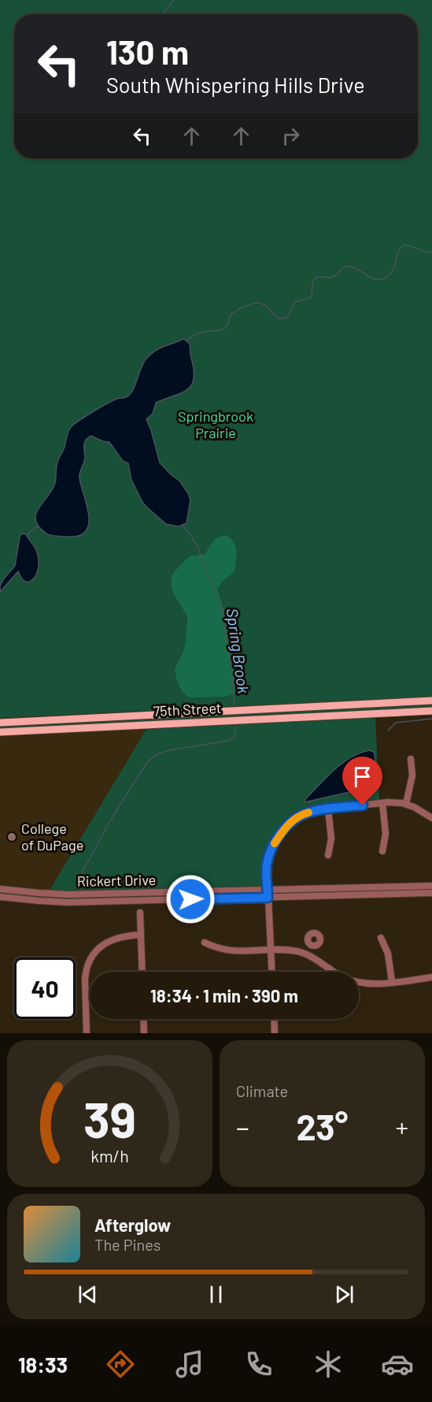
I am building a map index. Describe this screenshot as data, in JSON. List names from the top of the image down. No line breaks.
{"streets":{"main road":["75th Street"],"street":["Rickert Drive"]},"water":["Spring Brook"],"parks":["Springbrook Prairie"],"places":["College of DuPage"],"page":{"turn":["130 m","South Whispering Hills Drive"],"limit":"40","trip":"18:34 · 1 min · 390 m","tile":"Climate","heat":["−","23°","+"],"song":["Afterglow","The Pines"],"tabs":"18:33","gauge":["39","km/h"]}}
